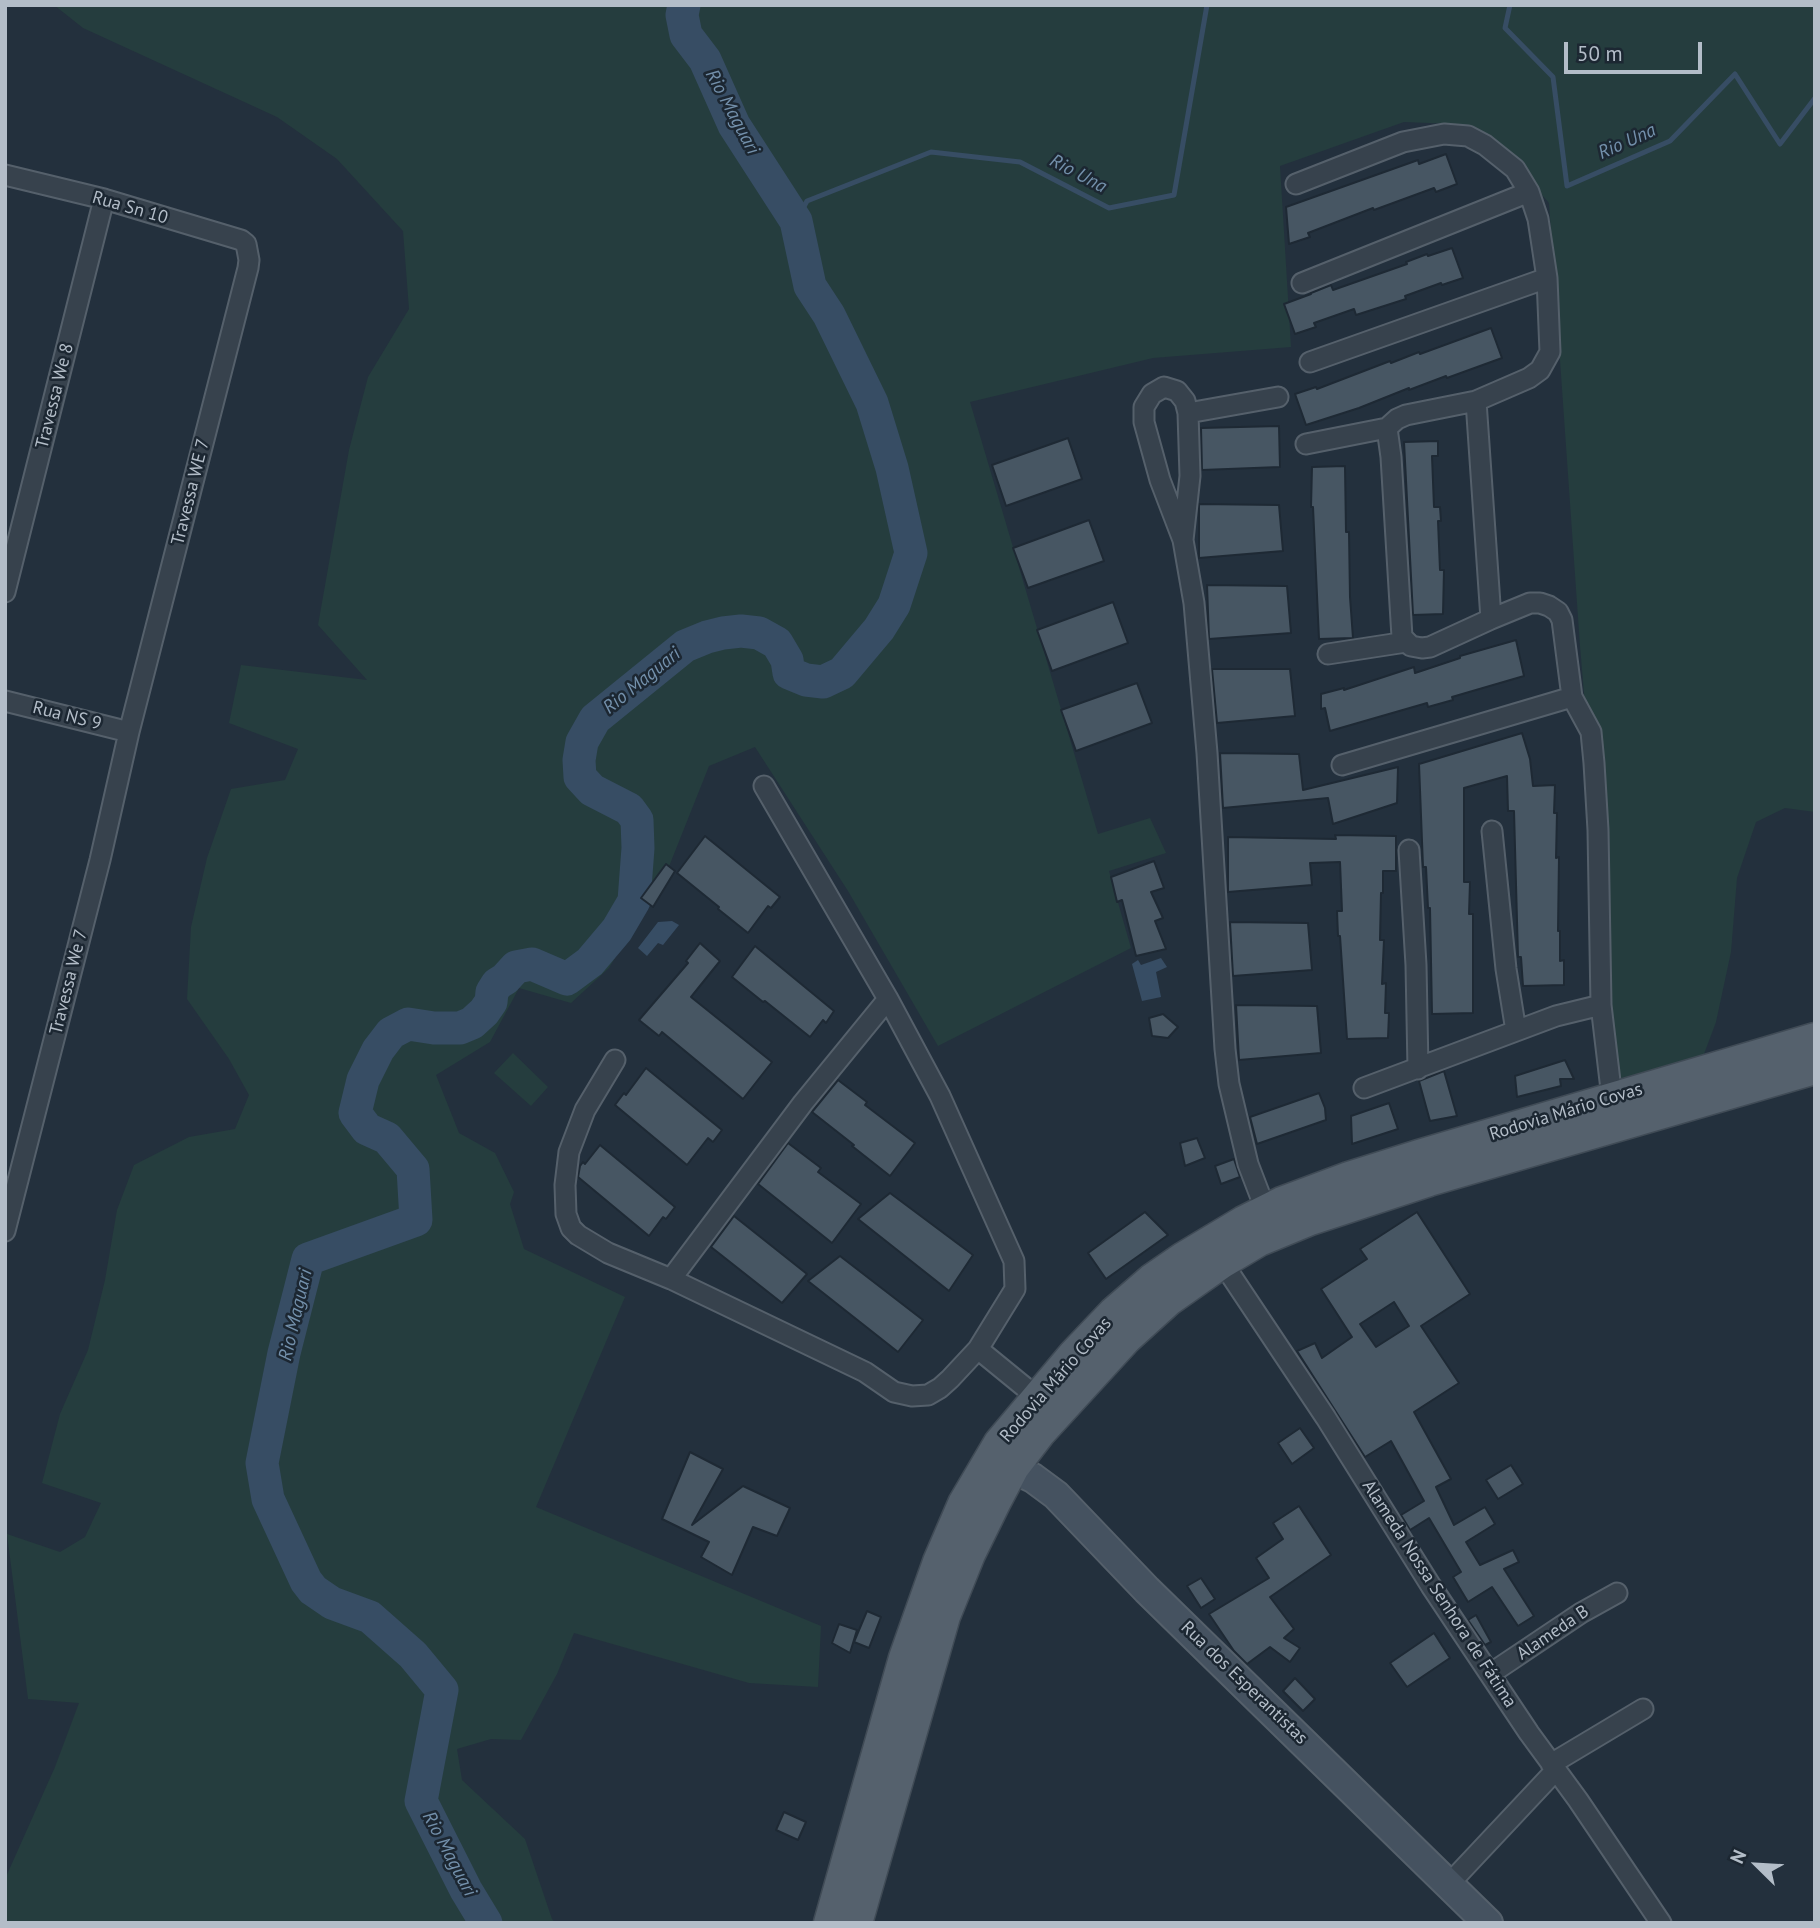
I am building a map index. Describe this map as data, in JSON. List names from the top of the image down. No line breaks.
{"streets":{"main road":["Rodovia Mário Covas","Rua dos Esperantistas"],"street":["Rua Sn 10","Travessa We 8","Travessa WE 7","Rua NS 9","Travessa We 7","Alameda Nossa Senhora de Fátima","Alameda B"]},"crossings":[["Rua Sn 10","Travessa We 8"],["Rua Sn 10","Travessa WE 7"],["Travessa WE 7","Rua NS 9"],["Travessa WE 7","Travessa We 7"],["Rua NS 9","Travessa We 7"],["Rodovia Mário Covas","Alameda Nossa Senhora de Fátima"],["Rodovia Mário Covas","Rua dos Esperantistas"],["Alameda Nossa Senhora de Fátima","Alameda B"]],"water":["Rio Maguari","Rio Una"],"scale_bar":"50 m","north":"top left"}
